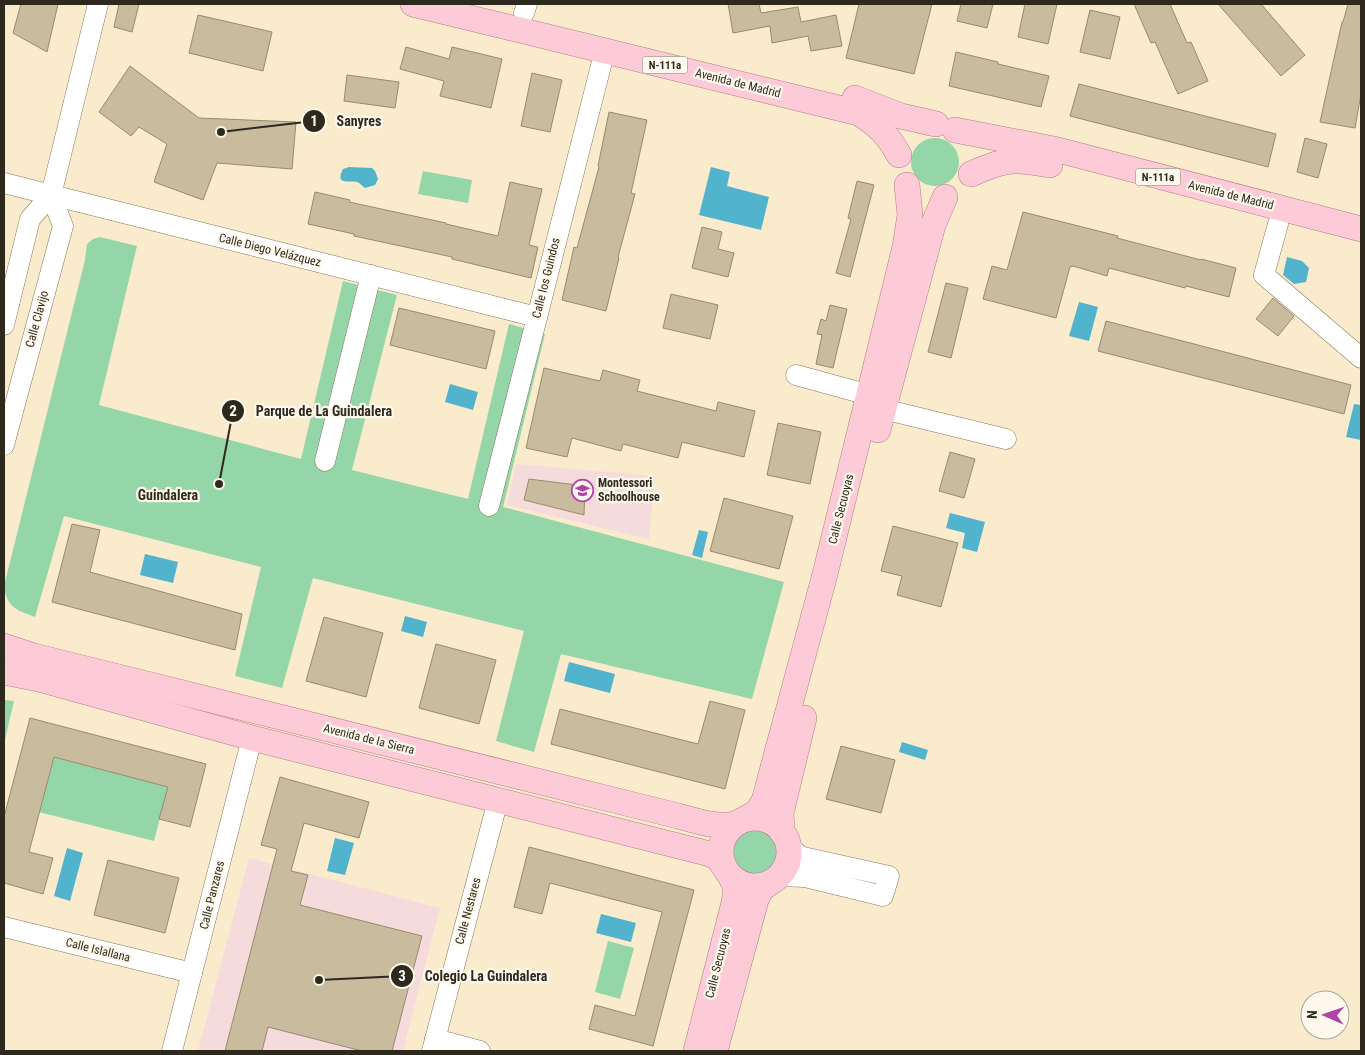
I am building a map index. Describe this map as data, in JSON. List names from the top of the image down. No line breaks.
{"streets":{"main road":["N-111a","Avenida de Madrid","Calle Secuoyas","Avenida de la Sierra"],"street":["Calle Diego Velázquez","Calle los Guindos","Calle Clavijo","Calle Panzares","Calle Nestares","Calle Islallana"]},"crossings":[["N-111a","Avenida de Madrid"],["N-111a","Calle Secuoyas"],["Avenida de Madrid","Calle los Guindos"],["Avenida de Madrid","Calle Secuoyas"],["Calle Diego Velázquez","Calle los Guindos"],["Calle Diego Velázquez","Calle Clavijo"],["Calle Secuoyas","Avenida de la Sierra"],["Calle Panzares","Calle Islallana"]],"districts":["Guindalera"],"places":{"other":["Sanyres","Parque de La Guindalera","Colegio La Guindalera"],"school or university":["Montessori Schoolhouse"]},"north":"left"}
